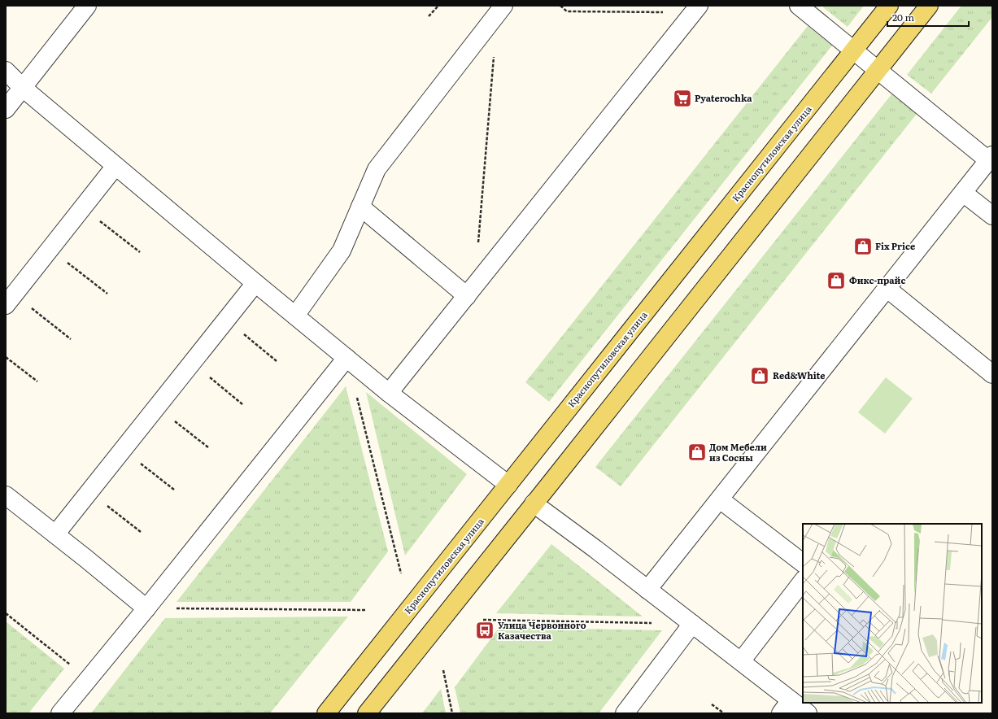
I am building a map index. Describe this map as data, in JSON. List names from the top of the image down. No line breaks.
{"streets":{"main road":["Краснопутиловская улица"]},"places":{"supermarket":["Pyaterochka"],"shop":["Fix Price","Фикс-прайс","Red&White","Дом Мебели из Сосны"],"bus stop":["Улица Червонного Казачества"]},"scale_bar":"20 m"}
